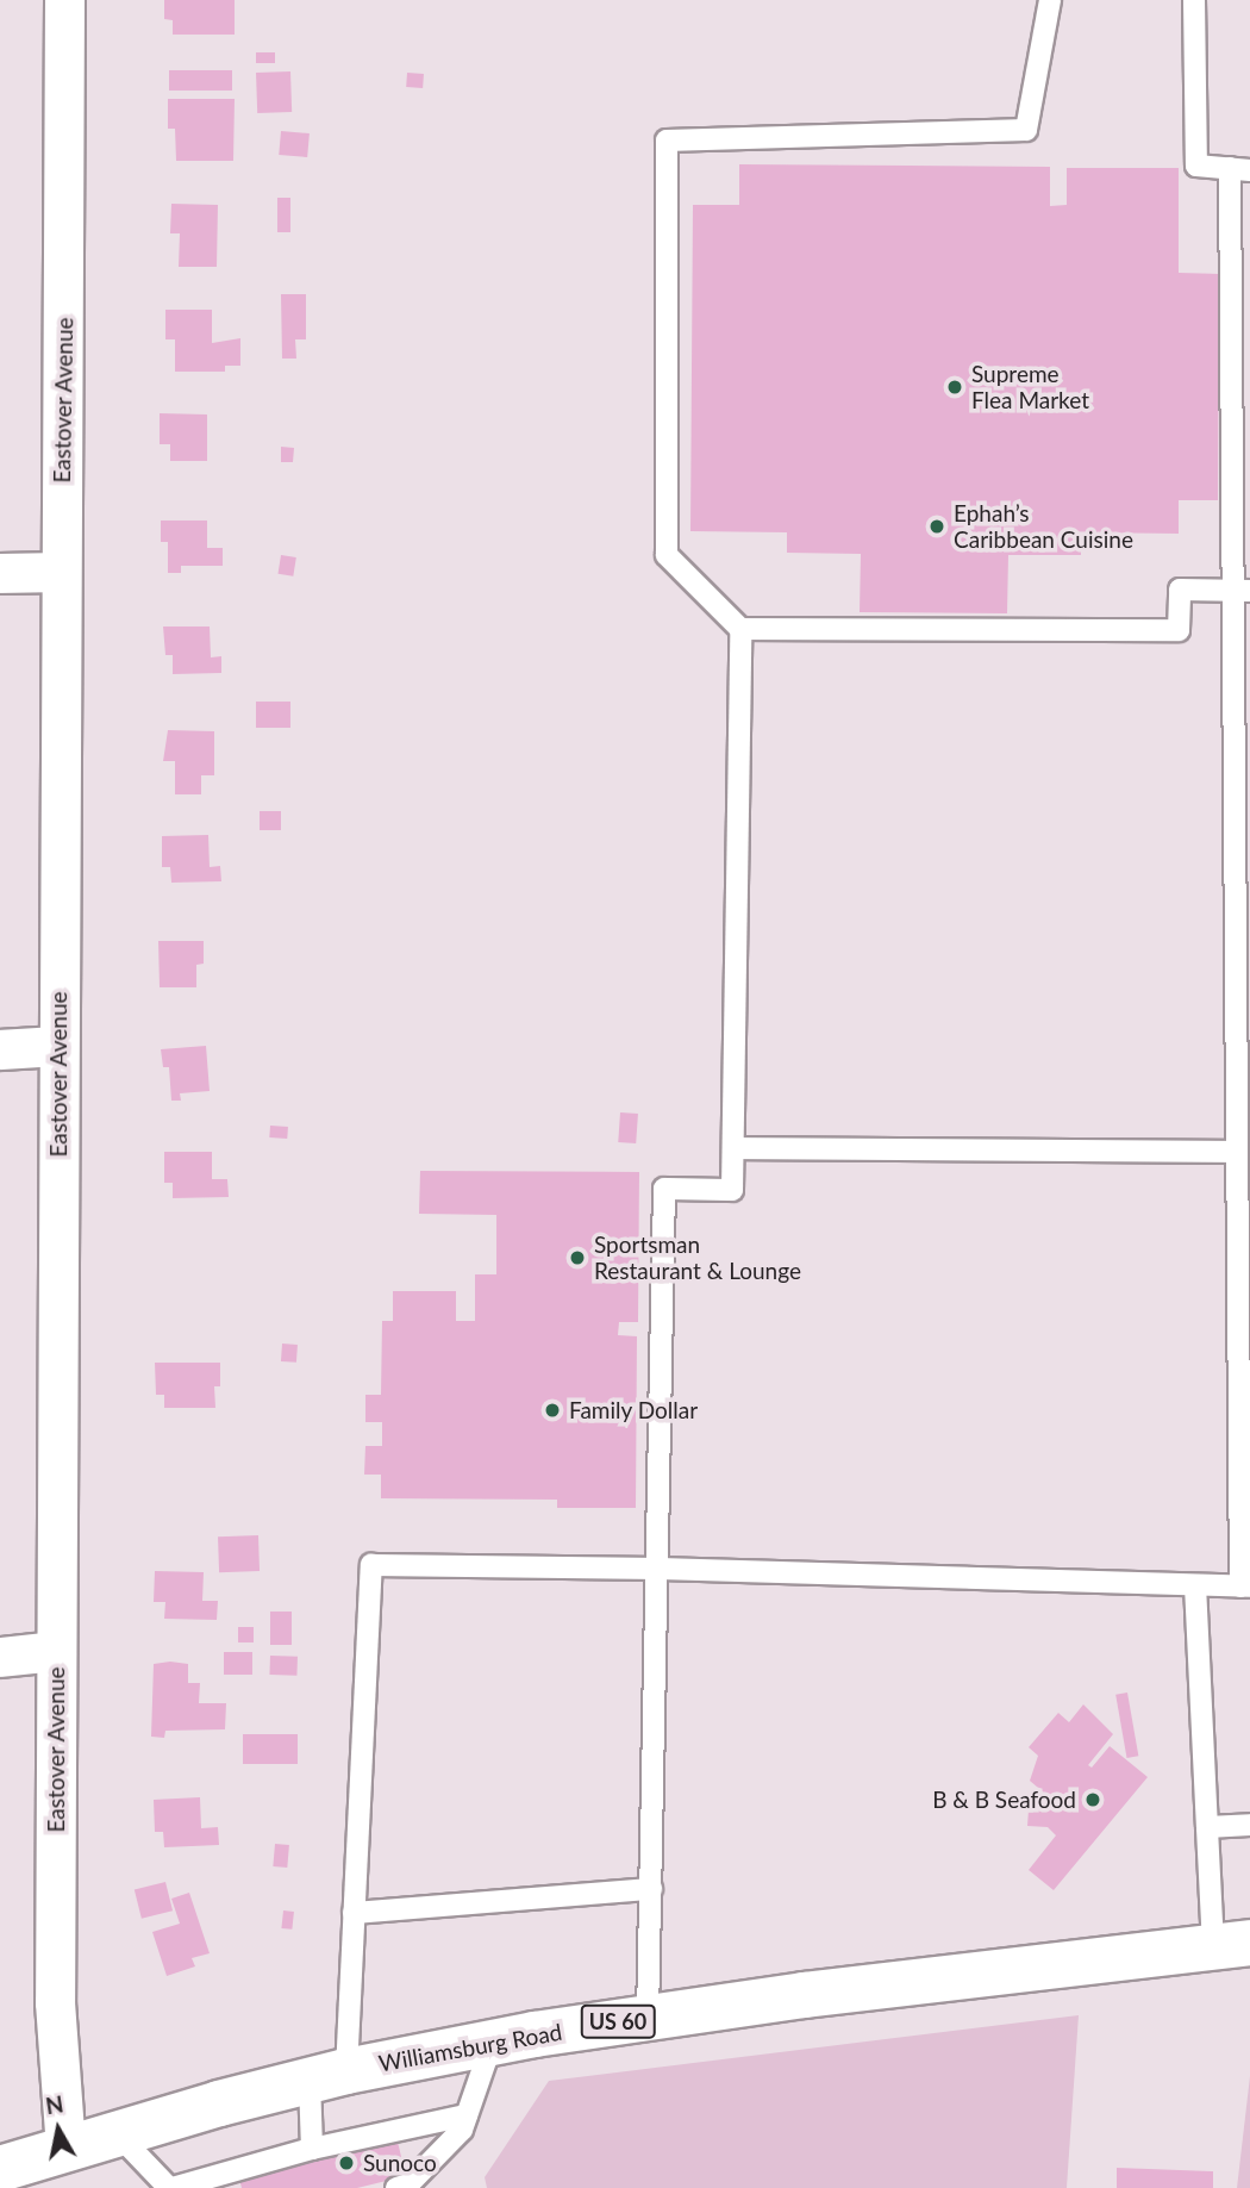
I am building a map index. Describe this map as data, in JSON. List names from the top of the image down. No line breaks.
{"streets":{"main road":["US 60","Williamsburg Road"],"street":["Eastover Avenue"]},"crossings":[["Eastover Avenue","Williamsburg Road"]],"places":["Supreme Flea Market","Ephah’s Caribbean Cuisine","Sportsman Restaurant & Lounge","Family Dollar","B & B Seafood","Sunoco"],"north":"top"}
